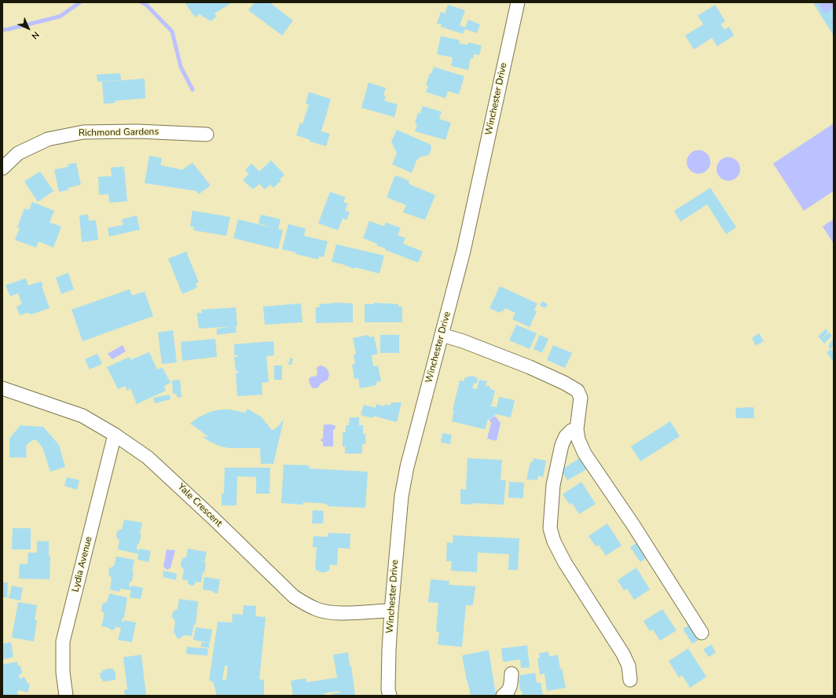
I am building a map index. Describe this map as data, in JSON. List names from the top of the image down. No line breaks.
{"streets":{"street":["Winchester Drive","Richmond Gardens","Yale Crescent","Lydia Avenue"]},"crossings":[["Winchester Drive","Yale Crescent"],["Yale Crescent","Lydia Avenue"]],"north":"bottom right"}
